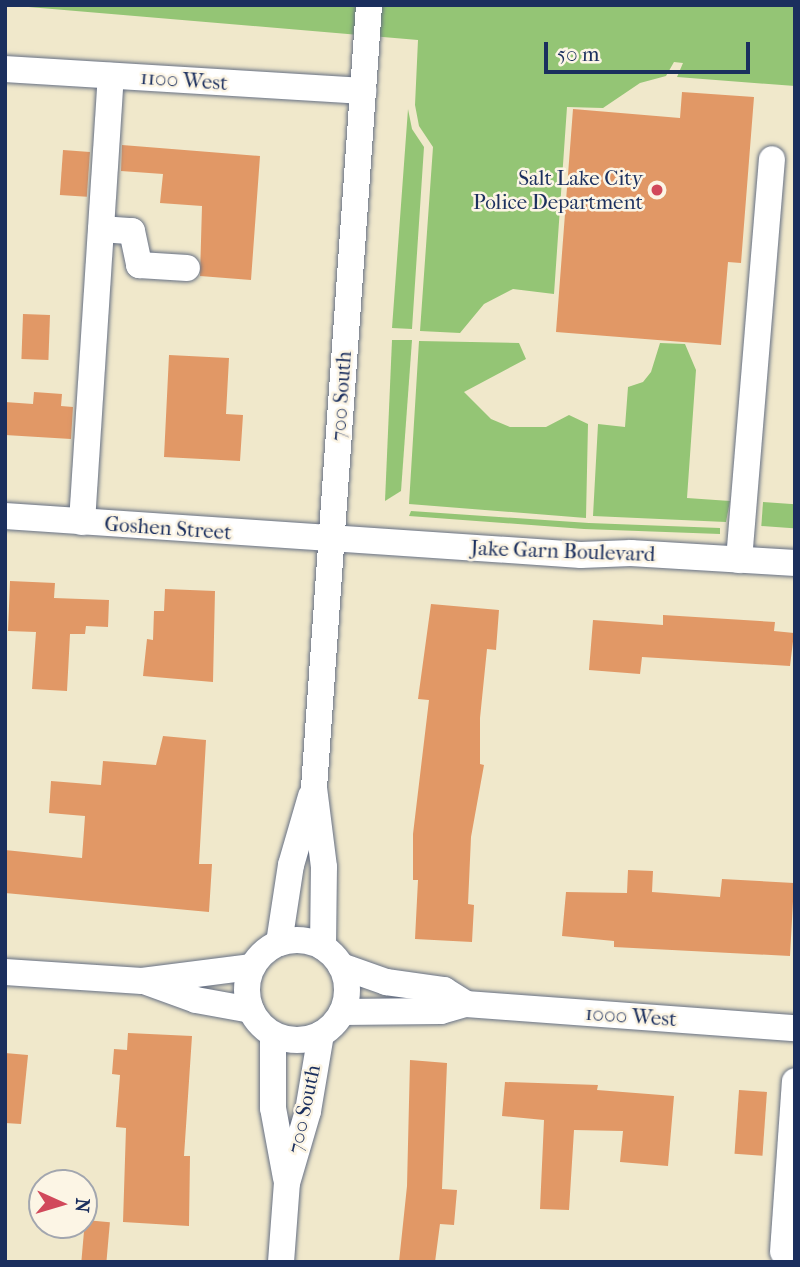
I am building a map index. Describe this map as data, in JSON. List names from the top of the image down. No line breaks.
{"streets":{"street":["1100 West","700 South","Goshen Street","Jake Garn Boulevard","1000 West"]},"crossings":[["1100 West","700 South"],["700 South","Goshen Street"],["700 South","Jake Garn Boulevard"],["700 South","1000 West"],["Goshen Street","Jake Garn Boulevard"]],"places":["Salt Lake City Police Department"],"scale_bar":"50 m","north":"right"}
